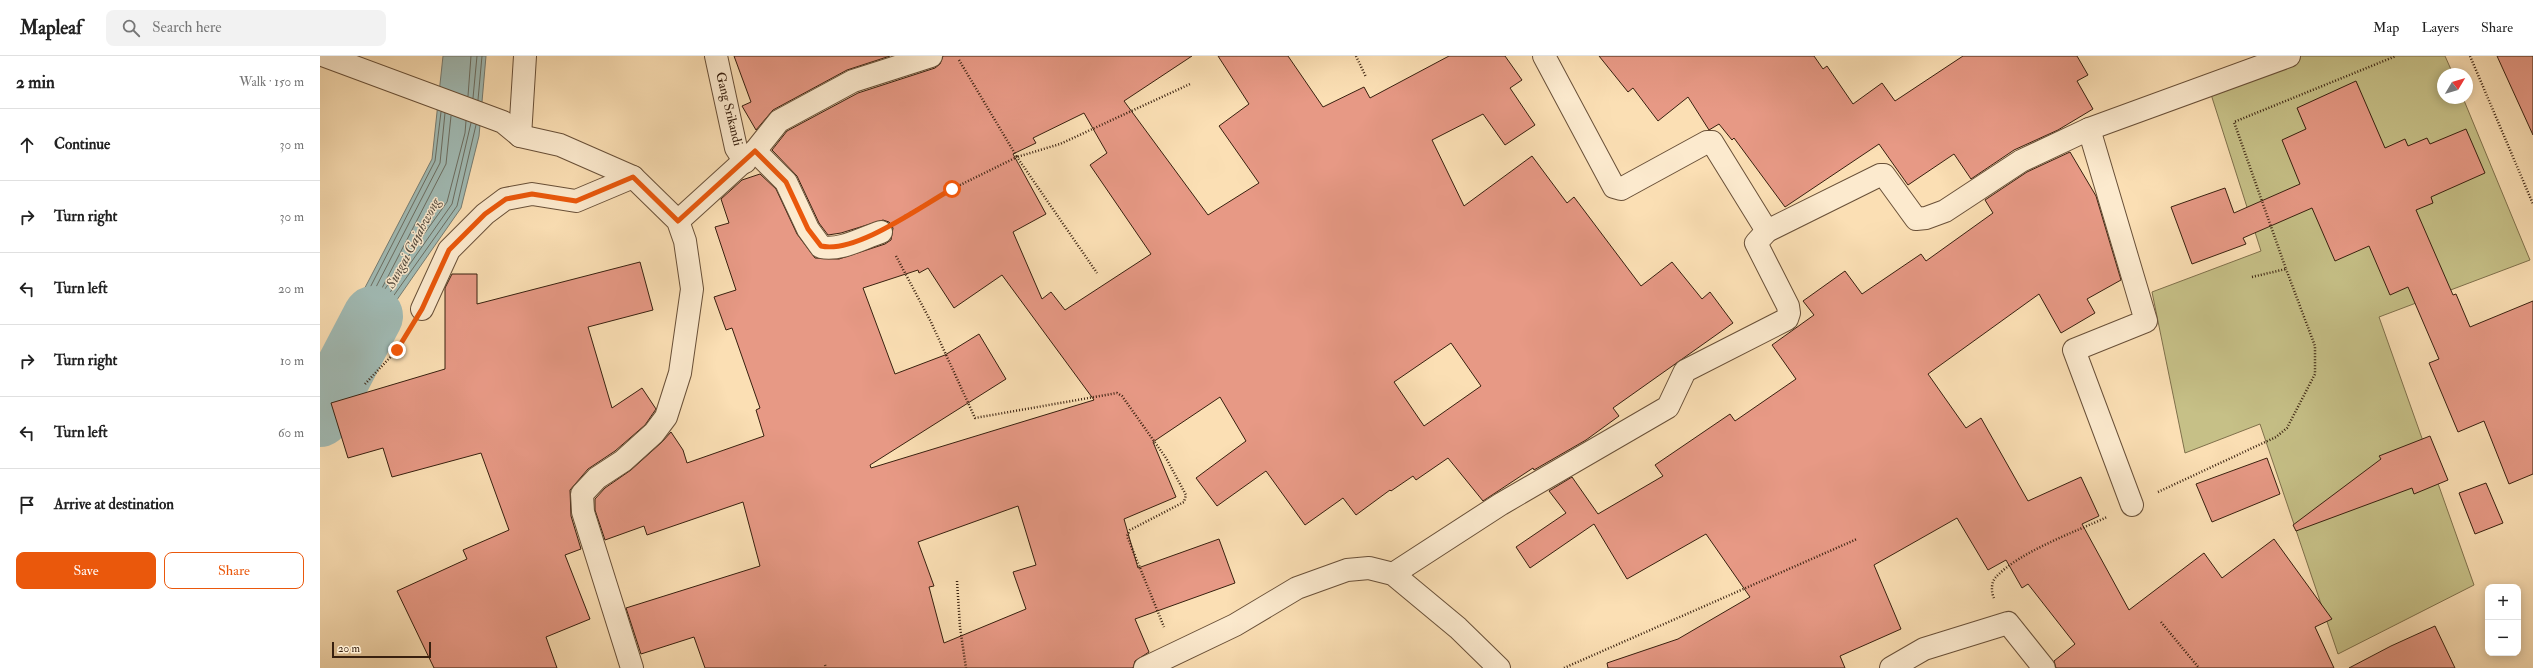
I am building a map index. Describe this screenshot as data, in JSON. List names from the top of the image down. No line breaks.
{"streets":{"street":["Gang Srikandi"]},"water":["Sungai Gajahwong"],"scale_bar":"20 m","north":"top right","page":{"header":"Mapleaf","search":"Search here","nav":["Map","Layers","Share"],"heading":["2 min","Walk · 150 m"],"list":[["Continue","30 m"],["Turn right","30 m"],["Turn left","20 m"],["Turn right","10 m"],["Turn left","60 m"],"Arrive at destination"],"buttons":["Save","Share"],"map_buttons":["+","−"],"scale":"20 m"}}
